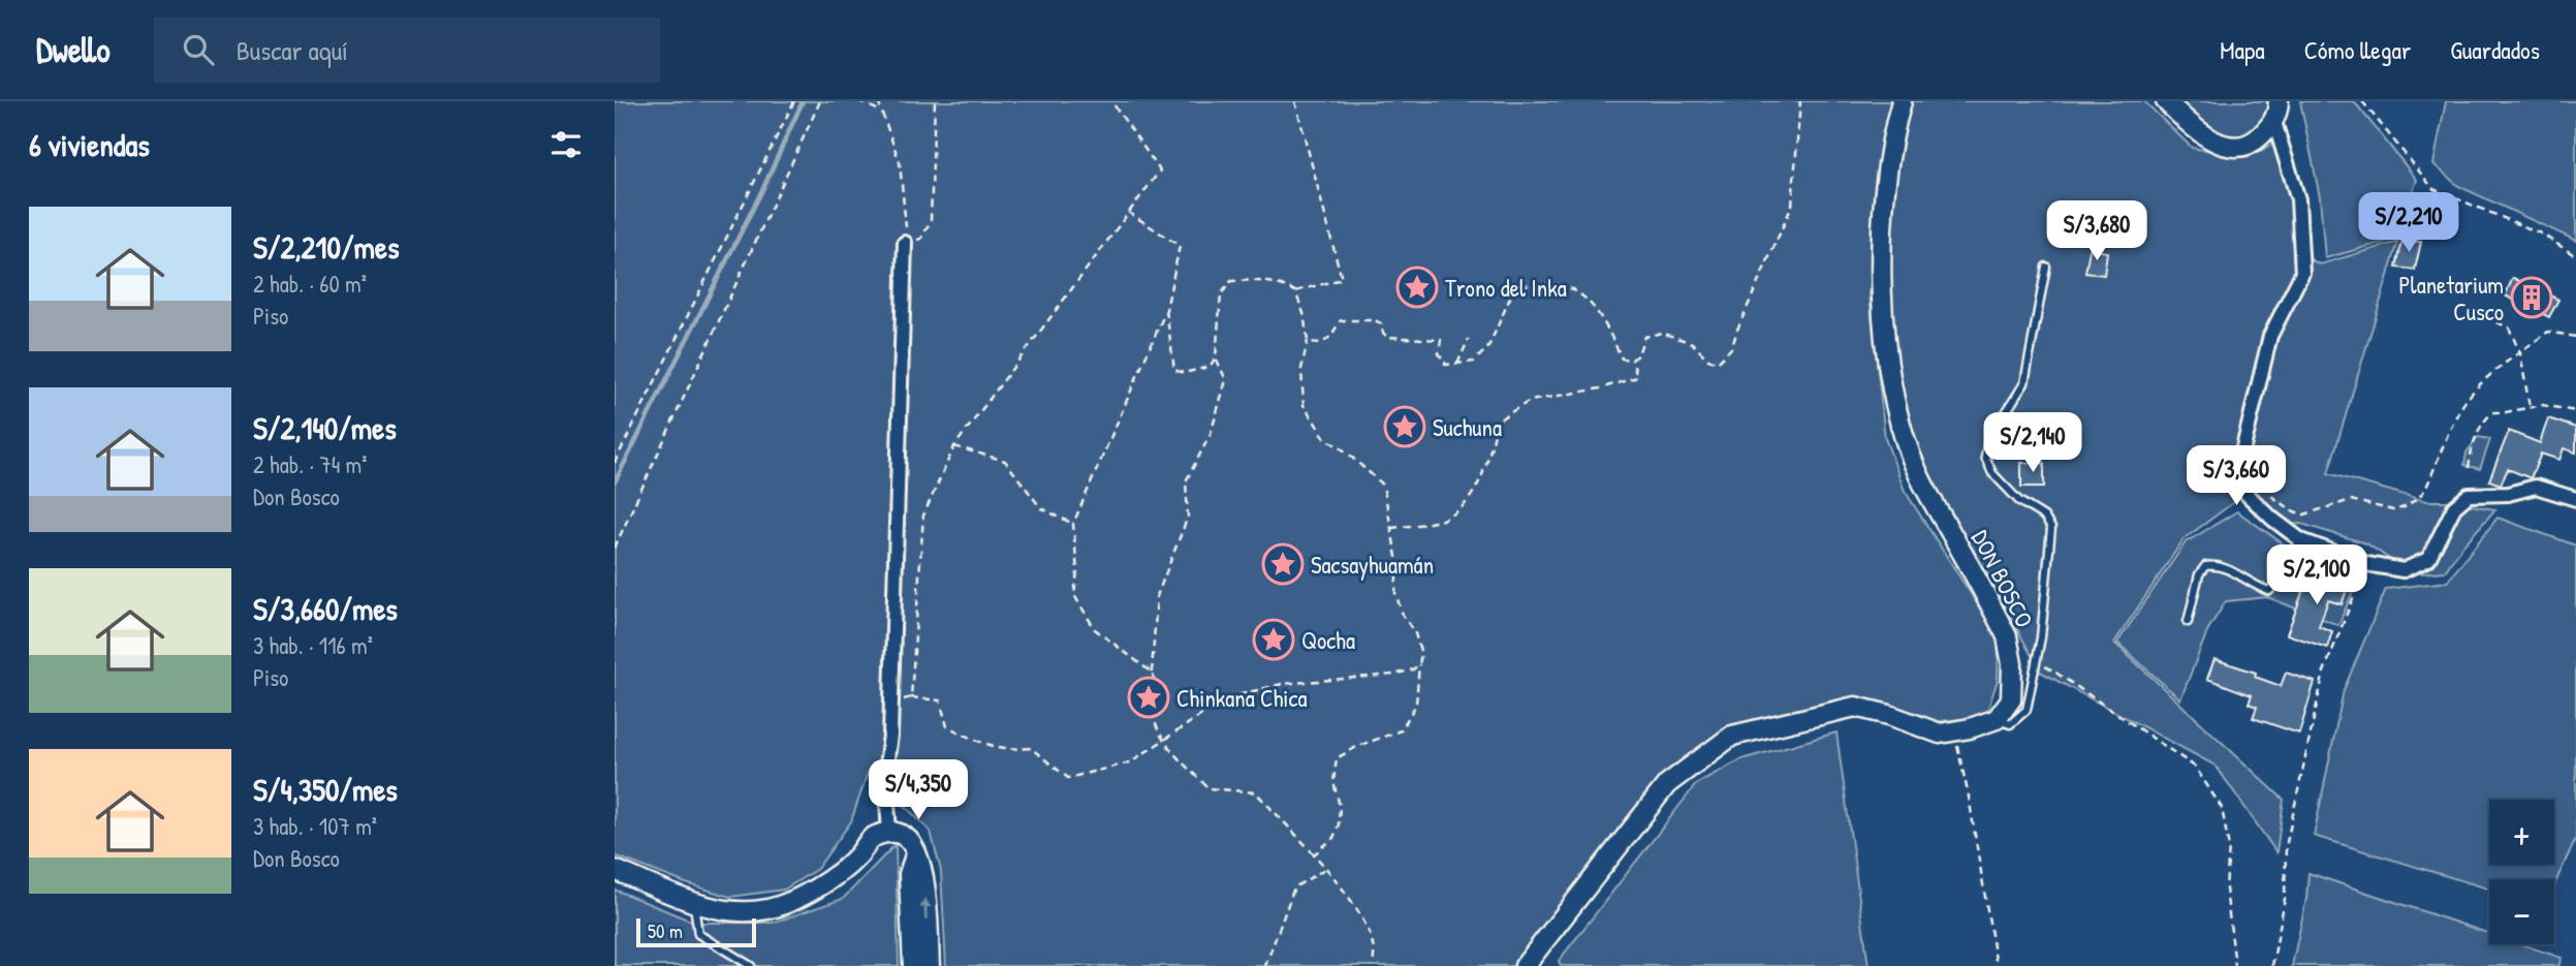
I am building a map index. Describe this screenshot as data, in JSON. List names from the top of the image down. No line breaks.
{"streets":{"street":["DON BOSCO"]},"places":{"place":["Trono del Inka","Suchuna","Sacsayhuamán","Qocha","Chinkana Chica"],"building":["Planetarium Cusco"]},"scale_bar":"50 m","page":{"header":"Dwello","search":"Buscar aquí","nav":["Mapa","Cómo llegar","Guardados"],"heading":"6 viviendas","list":[{"name":"S/2,210/mes","note":"2 hab. · 60 m² · Piso"},{"name":"S/2,140/mes","note":"2 hab. · 74 m² · Don Bosco"},{"name":"S/3,660/mes","note":"3 hab. · 116 m² · Piso"},{"name":"S/4,350/mes","note":"3 hab. · 107 m² · Don Bosco"}],"price":["S/2,210","S/3,680","S/2,140","S/3,660","S/2,100","S/4,350"],"map_buttons":["+","−"],"scale":"50 m"}}
